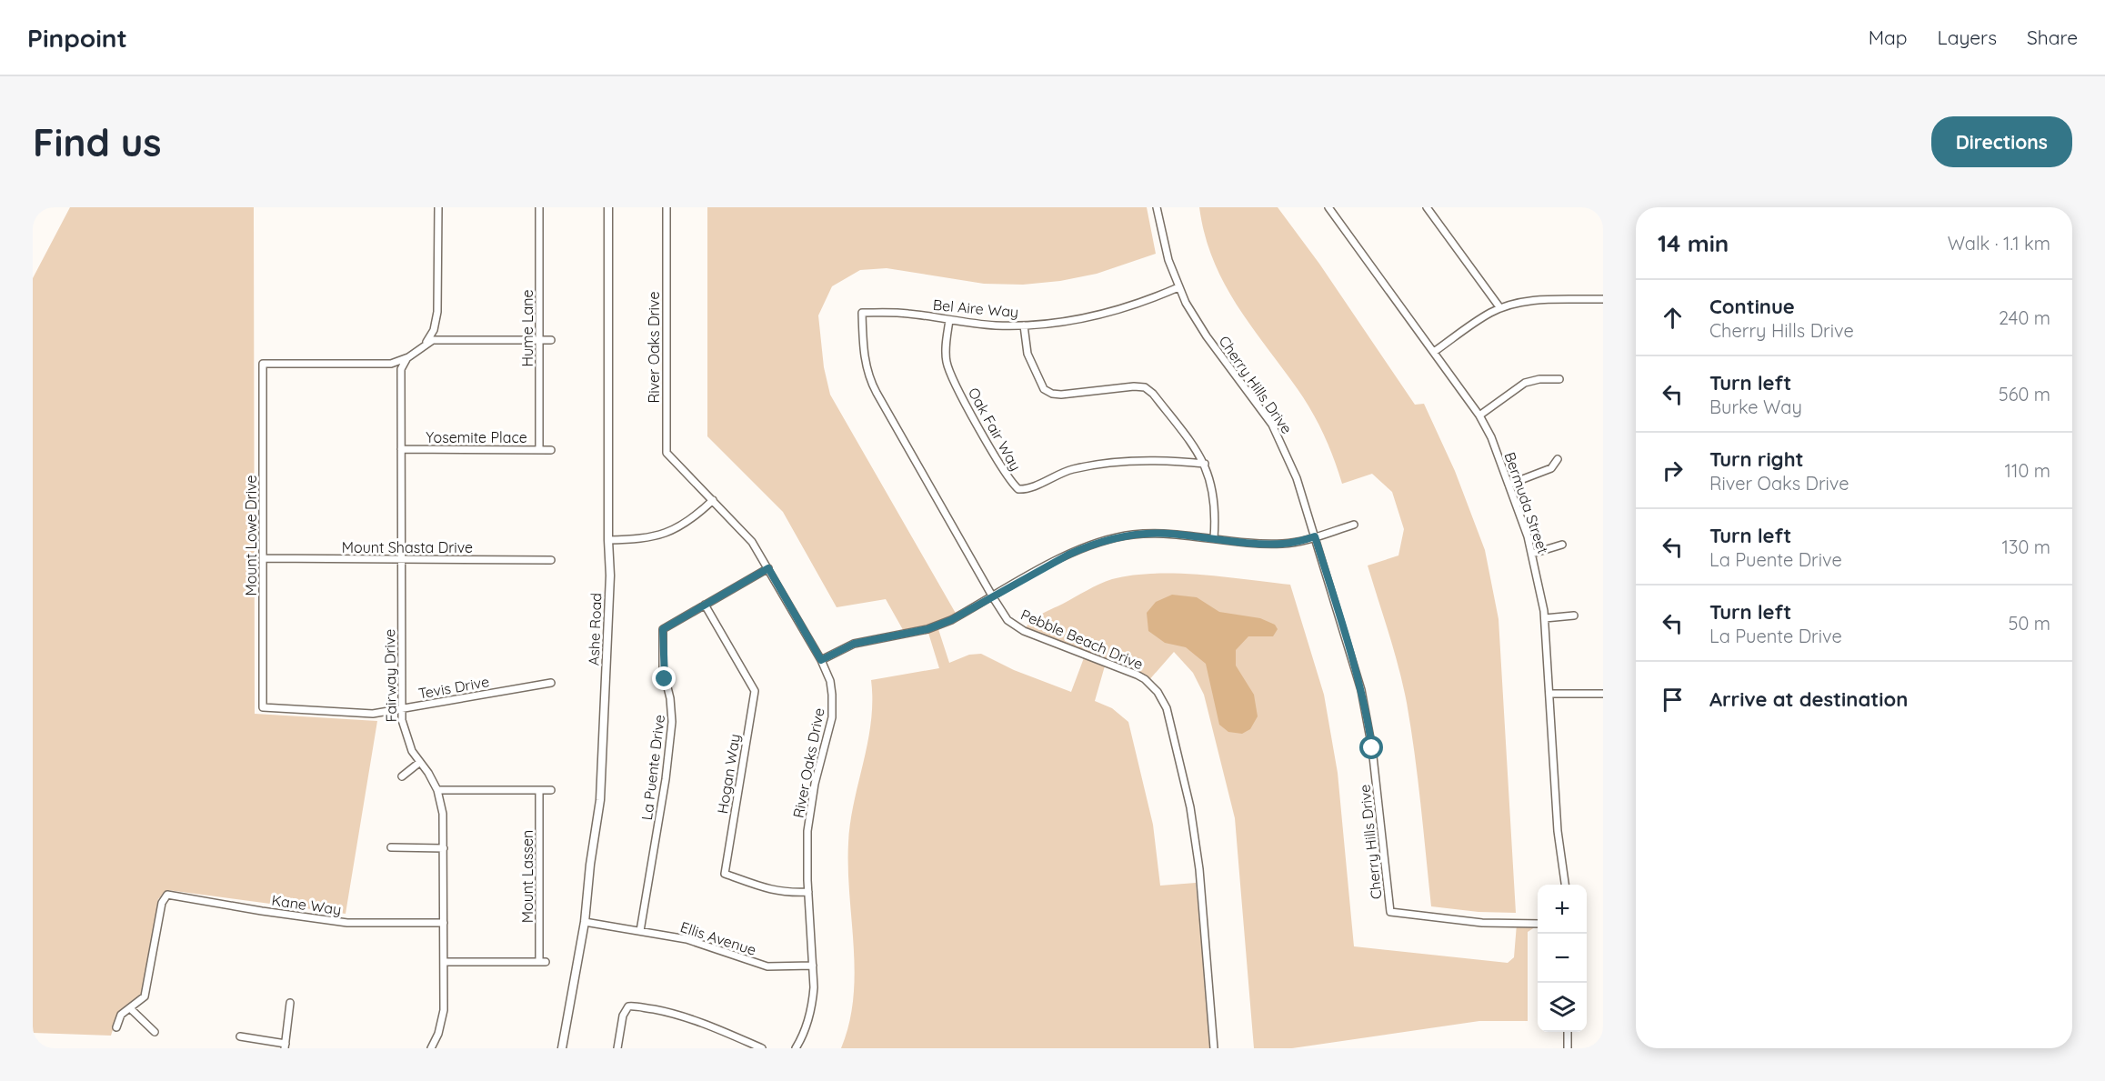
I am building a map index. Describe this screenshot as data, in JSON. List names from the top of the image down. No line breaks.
{"streets":{"street":["Bel Aire Way","Hume Lane","River Oaks Drive","Cherry Hills Drive","Oak Fair Way","Yosemite Place","Bermuda Street","Mount Lowe Drive","Mount Shasta Drive","Ashe Road","Pebble Beach Drive","Fairway Drive","Tevis Drive","La Puente Drive","Hogan Way","Mount Lassen","Kane Way","Ellis Avenue"]},"crossings":[["Bel Aire Way","Cherry Hills Drive"],["Bel Aire Way","Oak Fair Way"],["Bel Aire Way","Pebble Beach Drive"],["Hume Lane","Yosemite Place"],["River Oaks Drive","La Puente Drive"],["River Oaks Drive","Hogan Way"],["River Oaks Drive","Ellis Avenue"],["Yosemite Place","Fairway Drive"],["Mount Lowe Drive","Mount Shasta Drive"],["Mount Lowe Drive","Fairway Drive"],["Mount Lowe Drive","Tevis Drive"],["Mount Shasta Drive","Fairway Drive"],["Ashe Road","Ellis Avenue"],["Fairway Drive","Tevis Drive"],["Fairway Drive","Mount Lassen"],["Fairway Drive","Kane Way"],["La Puente Drive","Hogan Way"],["La Puente Drive","Ellis Avenue"]],"page":{"header":"Pinpoint","nav":["Map","Layers","Share"],"buttons":"Directions","title":"Find us","heading":["14 min","Walk · 1.1 km"],"list":[["Continue","Cherry Hills Drive","240 m"],["Turn left","Burke Way","560 m"],["Turn right","River Oaks Drive","110 m"],["Turn left","La Puente Drive","130 m"],["Turn left","La Puente Drive","50 m"],"Arrive at destination"],"map_buttons":["+","−"]}}
